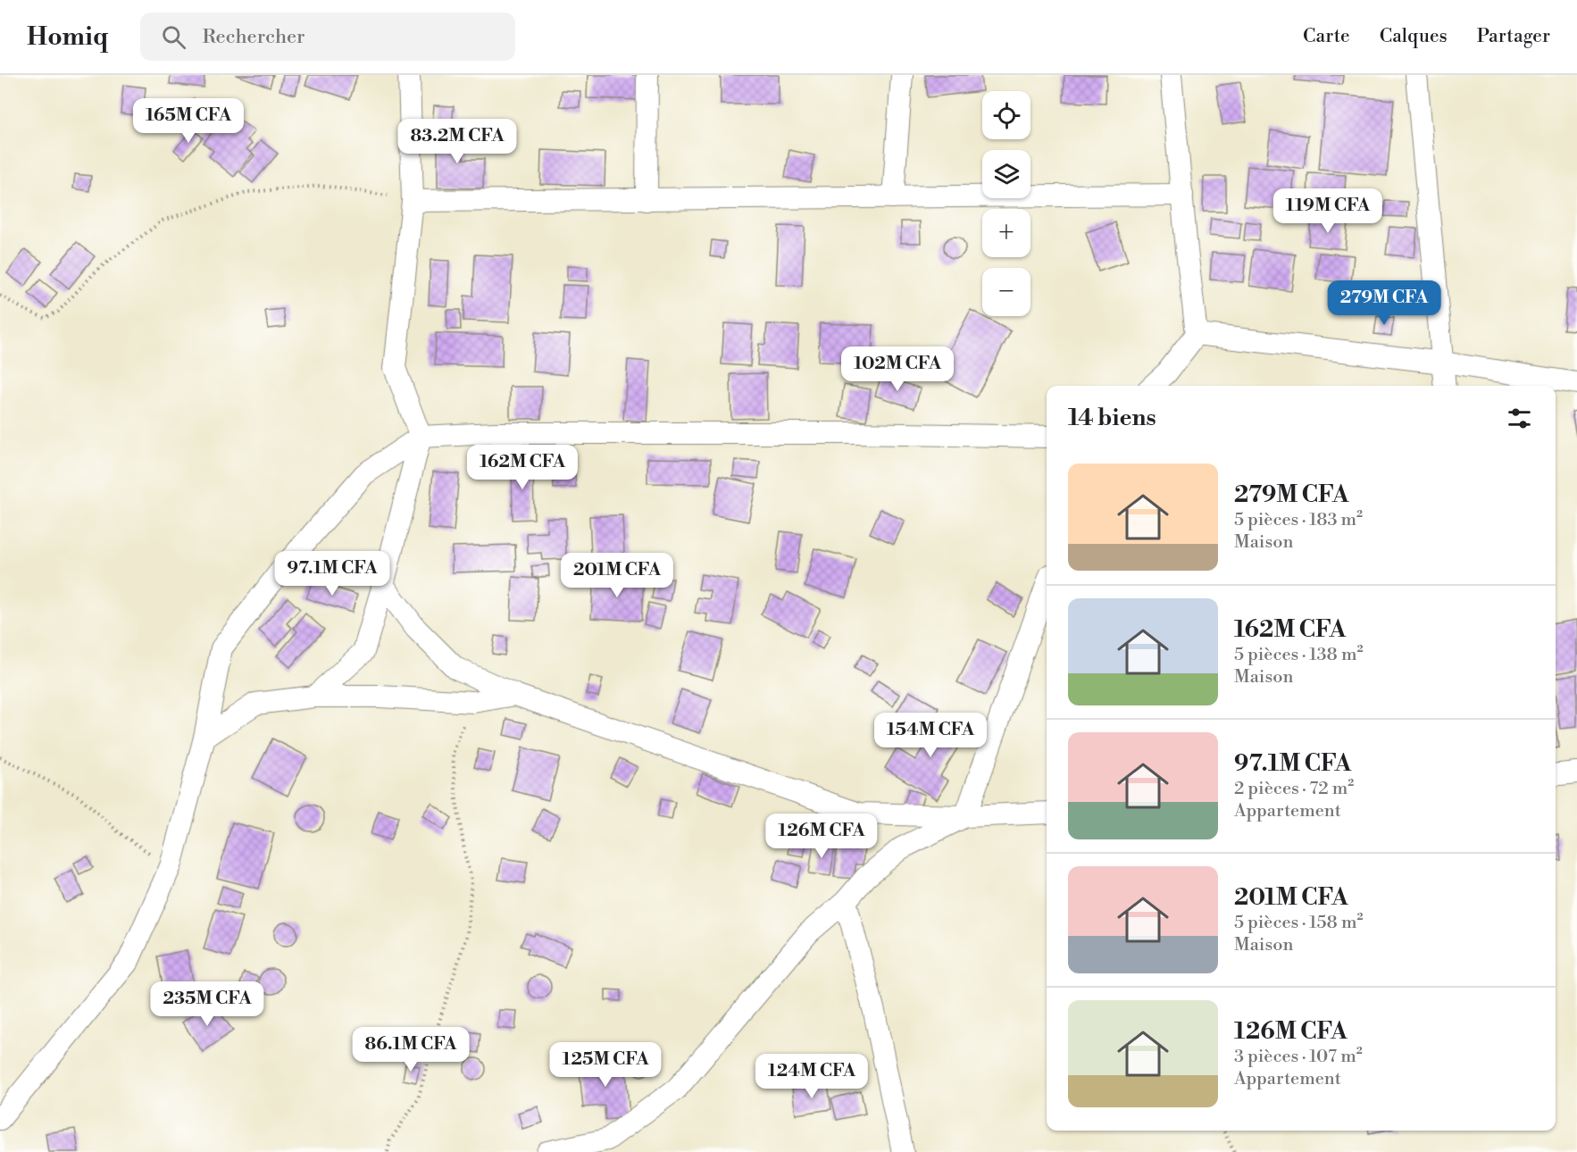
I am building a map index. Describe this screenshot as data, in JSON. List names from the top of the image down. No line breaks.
{"page":{"header":"Homiq","search":"Rechercher","nav":["Carte","Calques","Partager"],"map_buttons":["+","−"],"price":["165M CFA","83.2M CFA","119M CFA","279M CFA","102M CFA","162M CFA","97.1M CFA","201M CFA","154M CFA","126M CFA","235M CFA","86.1M CFA","125M CFA","124M CFA"],"heading":"14 biens","list":[{"name":"279M CFA","note":"5 pièces · 183 m² · Maison"},{"name":"162M CFA","note":"5 pièces · 138 m² · Maison"},{"name":"97.1M CFA","note":"2 pièces · 72 m² · Appartement"},{"name":"201M CFA","note":"5 pièces · 158 m² · Maison"},{"name":"126M CFA","note":"3 pièces · 107 m² · Appartement"}]}}
